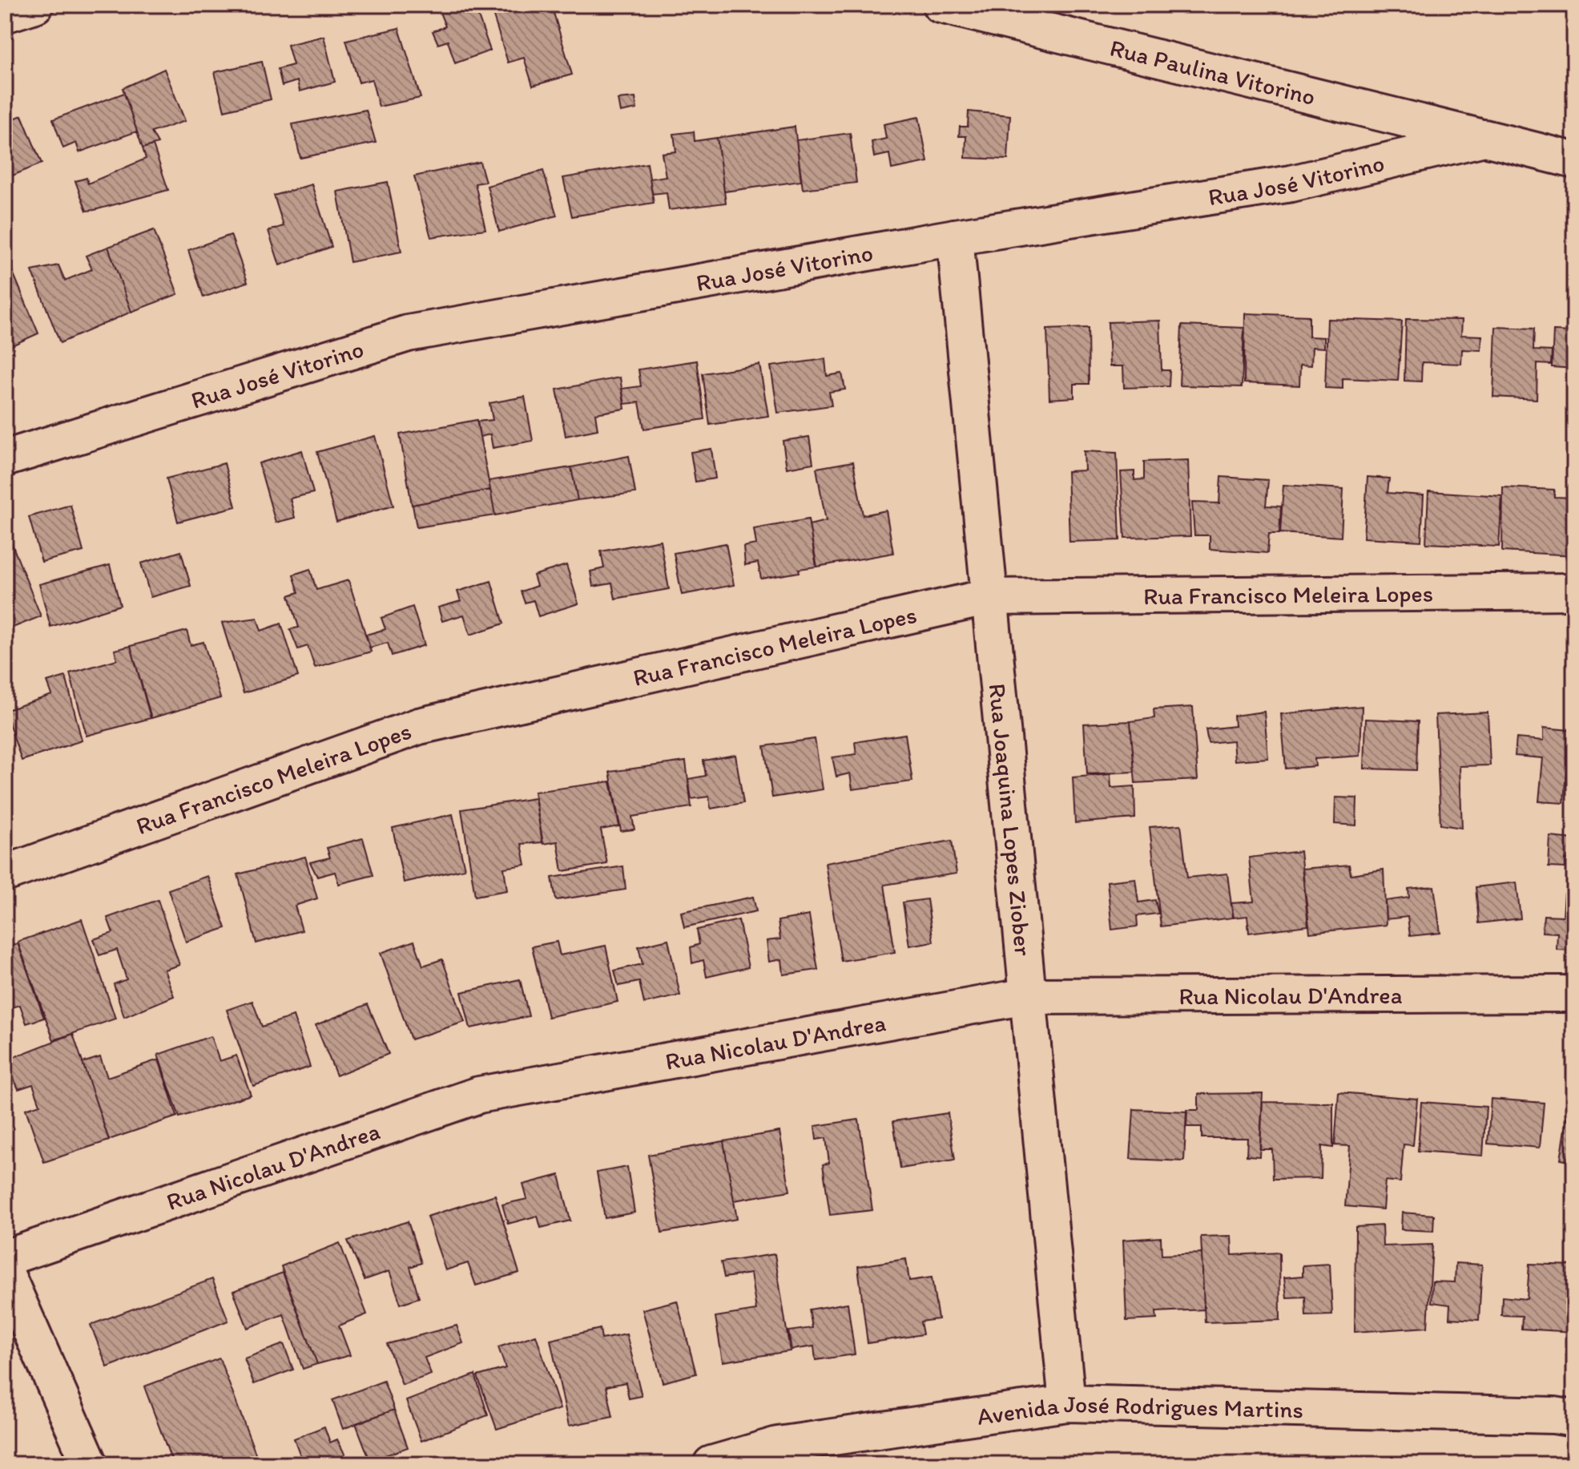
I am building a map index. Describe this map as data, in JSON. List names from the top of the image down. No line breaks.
{"streets":{"street":["Rua Paulina Vitorino","Rua José Vitorino","Rua Francisco Meleira Lopes","Rua Joaquina Lopes Ziober","Rua Nicolau D'Andrea","Avenida José Rodrigues Martins"]},"crossings":[["Rua Paulina Vitorino","Rua José Vitorino"],["Rua José Vitorino","Rua Joaquina Lopes Ziober"],["Rua Francisco Meleira Lopes","Rua Joaquina Lopes Ziober"],["Rua Joaquina Lopes Ziober","Rua Nicolau D'Andrea"],["Rua Joaquina Lopes Ziober","Avenida José Rodrigues Martins"]]}
